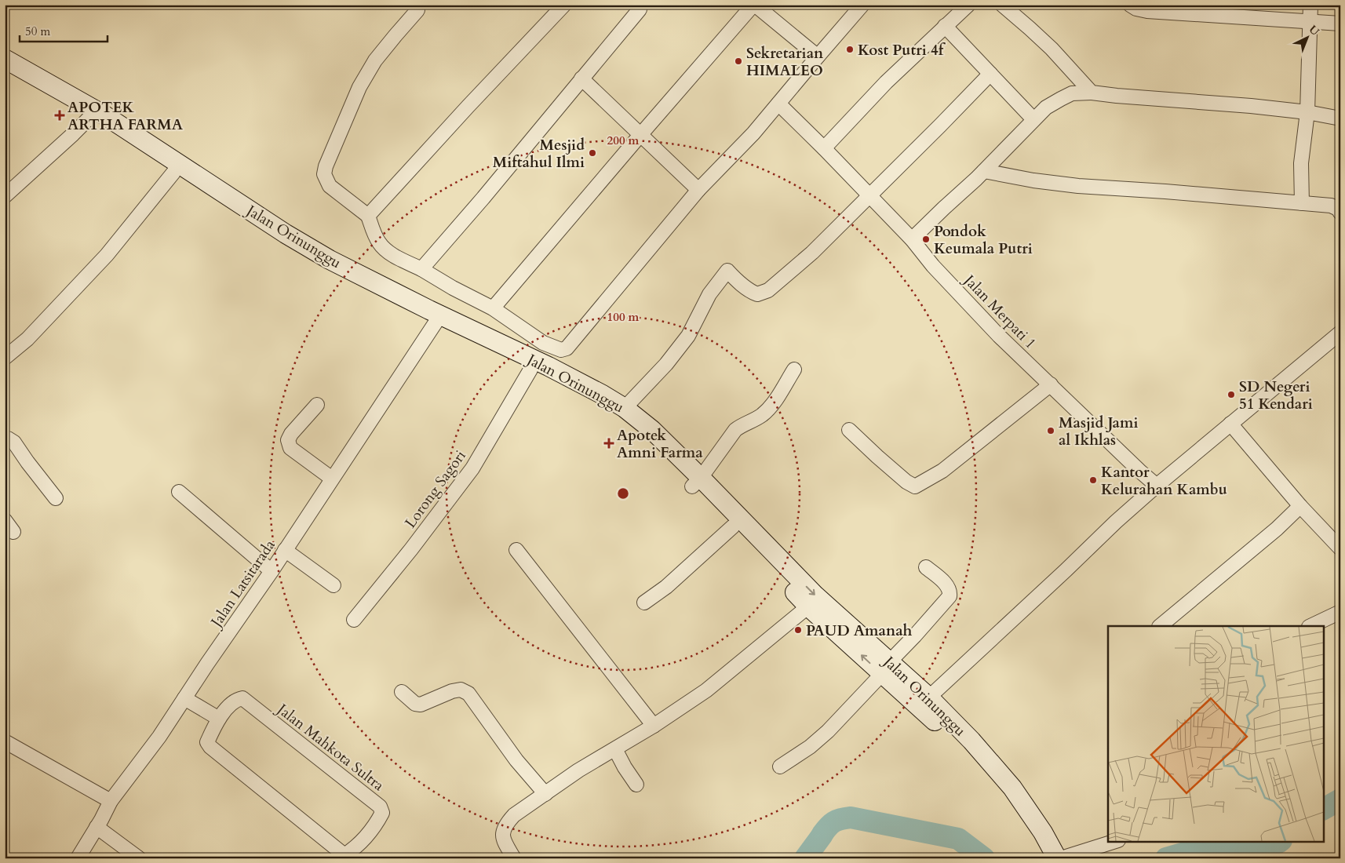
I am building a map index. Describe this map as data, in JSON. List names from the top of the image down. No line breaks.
{"streets":{"street":["Jalan Orinunggu","Jalan Merpati 1","Lorong Sagori","Jalan Latsitarada","Jalan Mahkota Sultra"]},"crossings":[["Jalan Orinunggu","Lorong Sagori"],["Jalan Orinunggu","Jalan Latsitarada"]],"places":{"other":["Kost Putri 4f","Sekretarian HIMALEO","Mesjid Miftahul Ilmi","Pondok Keumala Putri","SD Negeri 51 Kendari","Masjid Jami al Ikhlas","Kantor Kelurahan Kambu","PAUD Amanah"],"health":["APOTEK ARTHA FARMA","Apotek Amni Farma"]},"scale_bar":"50 m","north":"top right","rings":["200 m","100 m"]}
